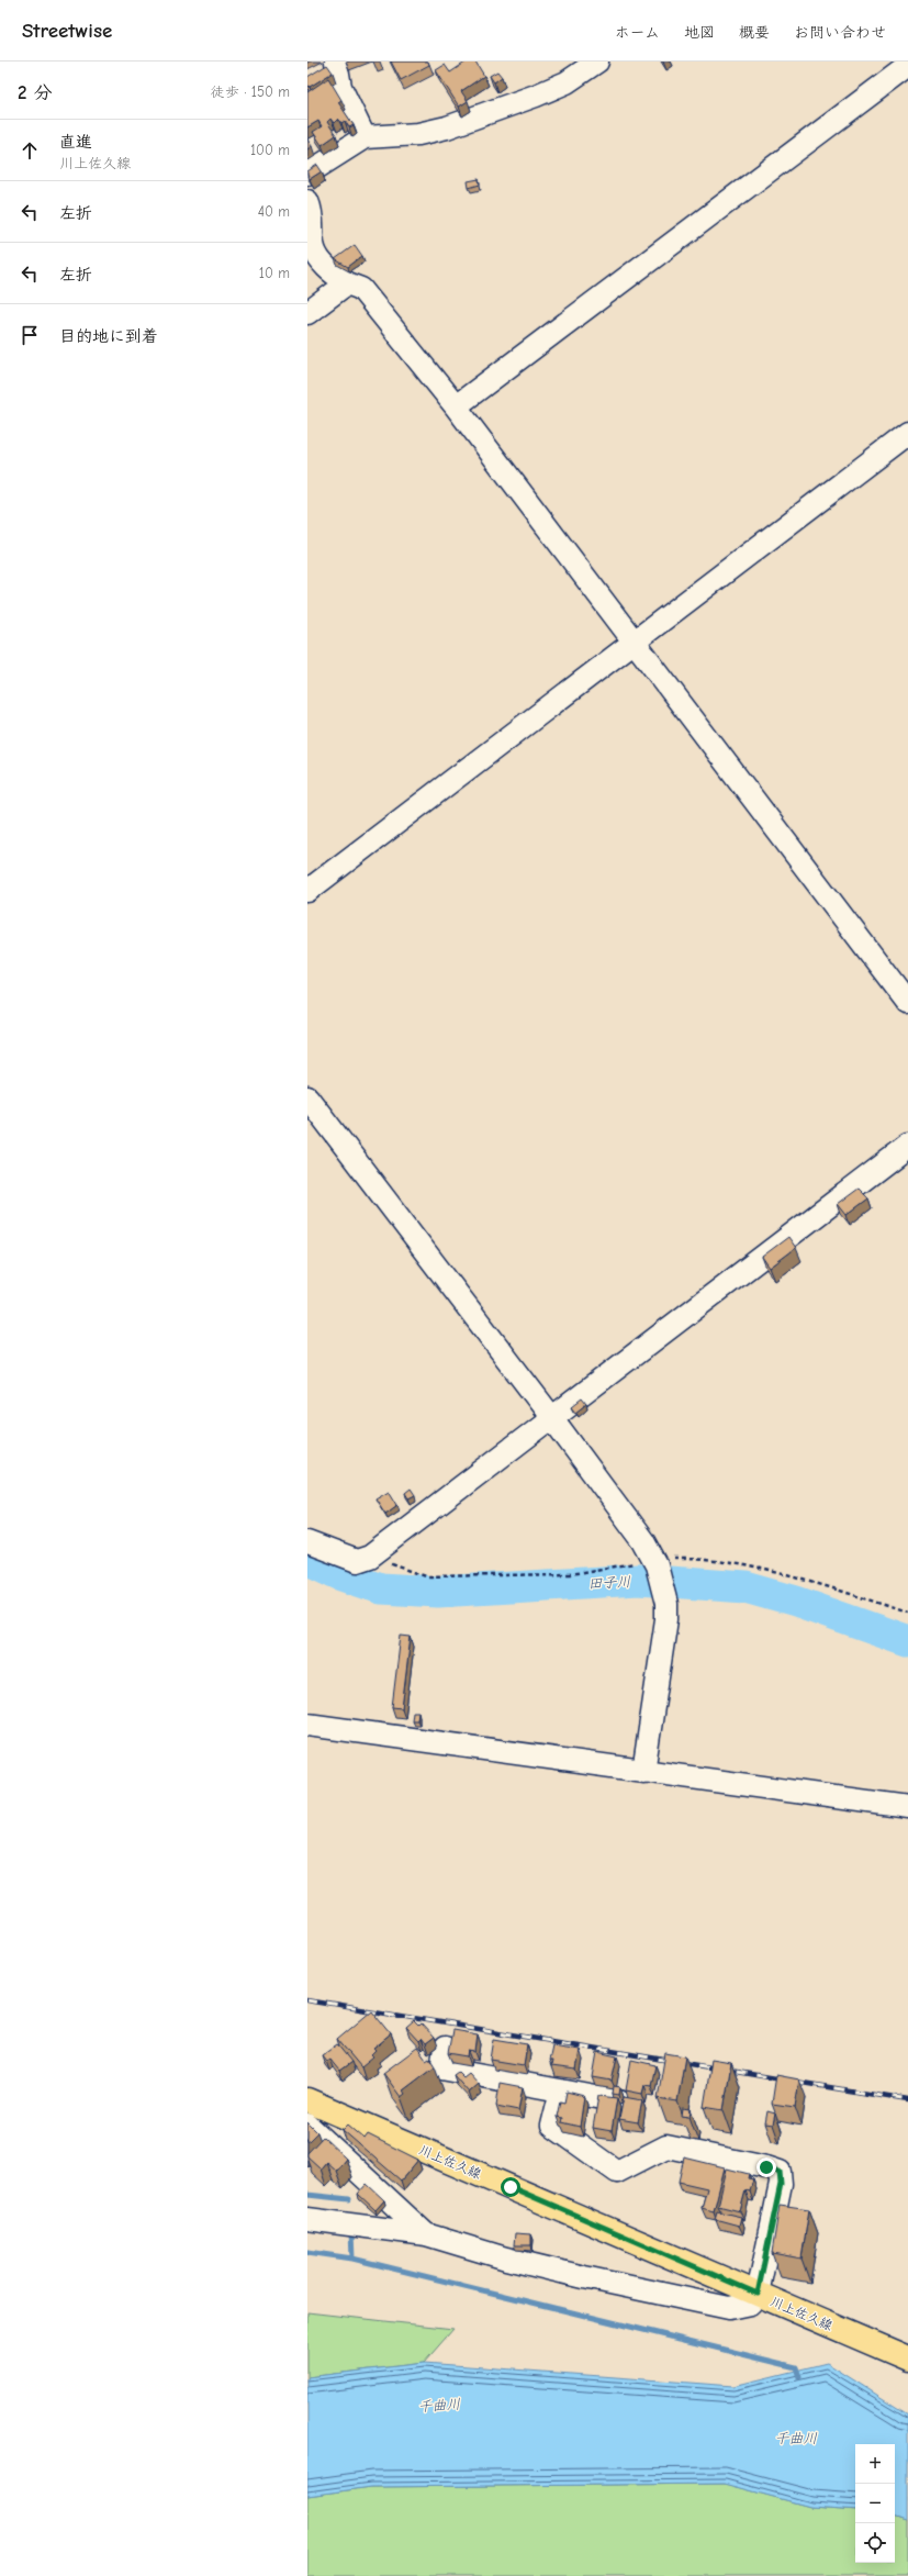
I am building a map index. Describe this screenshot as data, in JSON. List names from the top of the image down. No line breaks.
{"streets":{"main road":["川上佐久線"]},"water":["田子川","千曲川"],"page":{"header":"Streetwise","nav":["ホーム","地図","概要","お問い合わせ"],"heading":["2 分","徒歩 · 150 m"],"list":[["直進","川上佐久線","100 m"],["左折","40 m"],["左折","10 m"],"目的地に到着"],"map_buttons":["+","−"]}}
